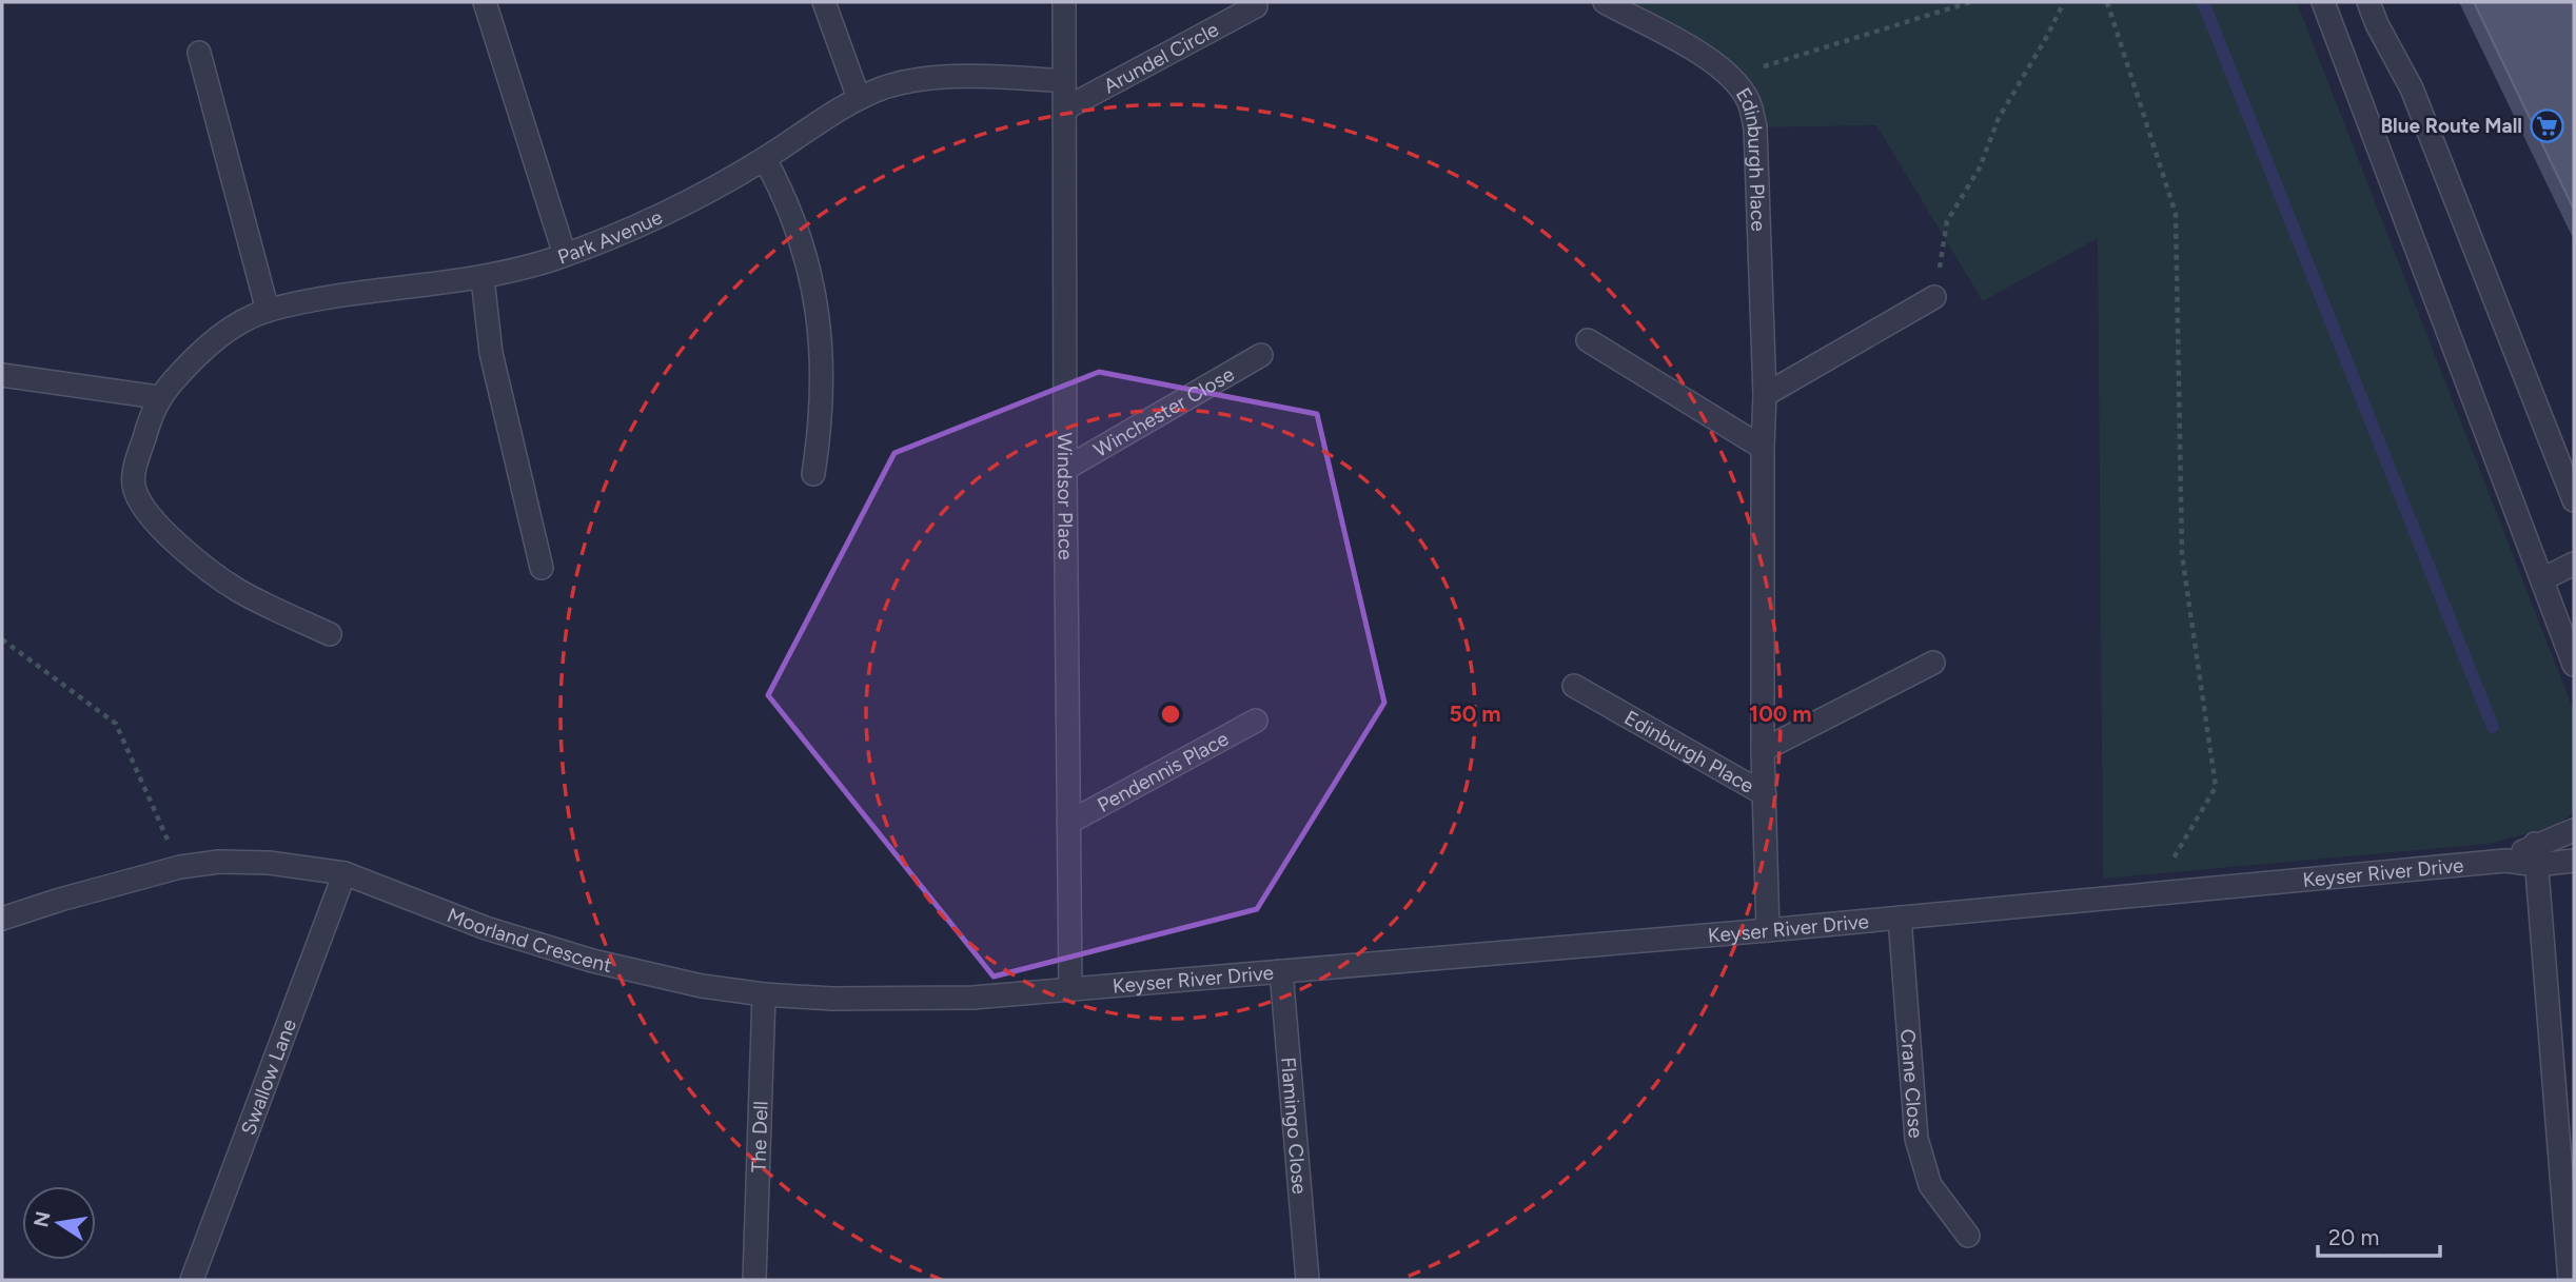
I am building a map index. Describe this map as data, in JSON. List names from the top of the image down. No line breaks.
{"streets":{"street":["Arundel Circle","Edinburgh Place","Park Avenue","Winchester Close","Windsor Place","Pendennis Place","Keyser River Drive","Moorland Crescent","Swallow Lane","Crane Close","Flamingo Close","The Dell"]},"crossings":[["Arundel Circle","Windsor Place"],["Edinburgh Place","Keyser River Drive"],["Park Avenue","Windsor Place"],["Winchester Close","Windsor Place"],["Windsor Place","Pendennis Place"],["Windsor Place","Keyser River Drive"],["Windsor Place","Moorland Crescent"],["Keyser River Drive","Moorland Crescent"],["Keyser River Drive","Crane Close"],["Keyser River Drive","Flamingo Close"],["Moorland Crescent","Swallow Lane"],["Moorland Crescent","The Dell"]],"places":{"supermarket":["Blue Route Mall"]},"scale_bar":"20 m","north":"left","rings":["50 m","100 m"]}
